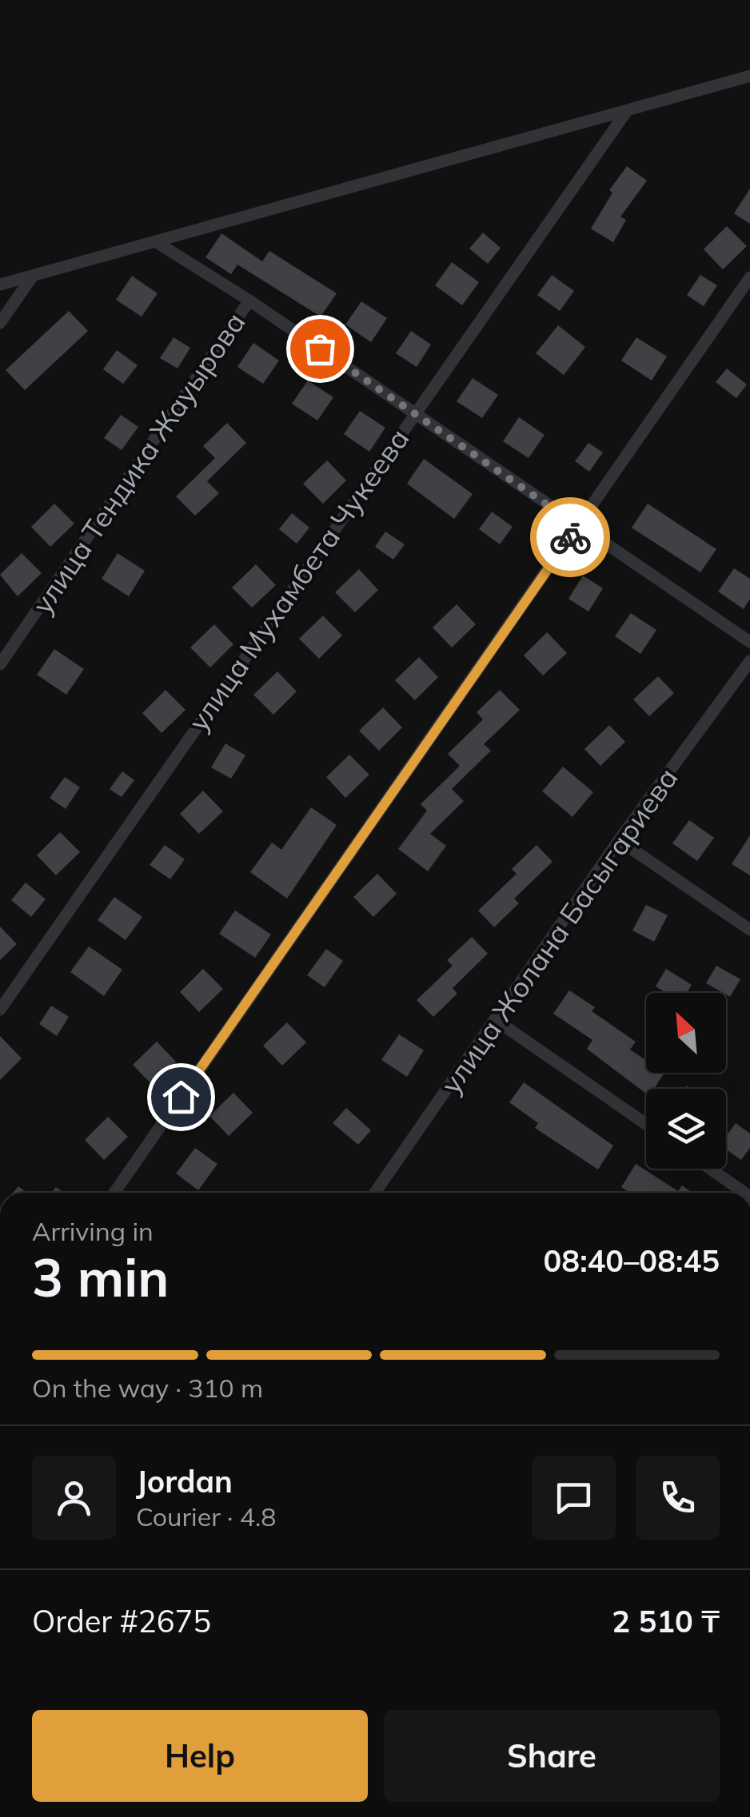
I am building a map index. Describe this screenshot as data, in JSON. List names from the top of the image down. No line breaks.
{"streets":{"street":["улица Тендика Жауырова","улица Мухамбета Чукеева","улица Жолана Басыгариева"]},"north":"top left","page":{"heading":["3 min","Arriving in","08:40–08:45"],"panel":["Jordan","Courier · 4.8","Order #2675","2 510 ₸"],"bar":"On the way · 310 m","buttons":["Help","Share"]}}
